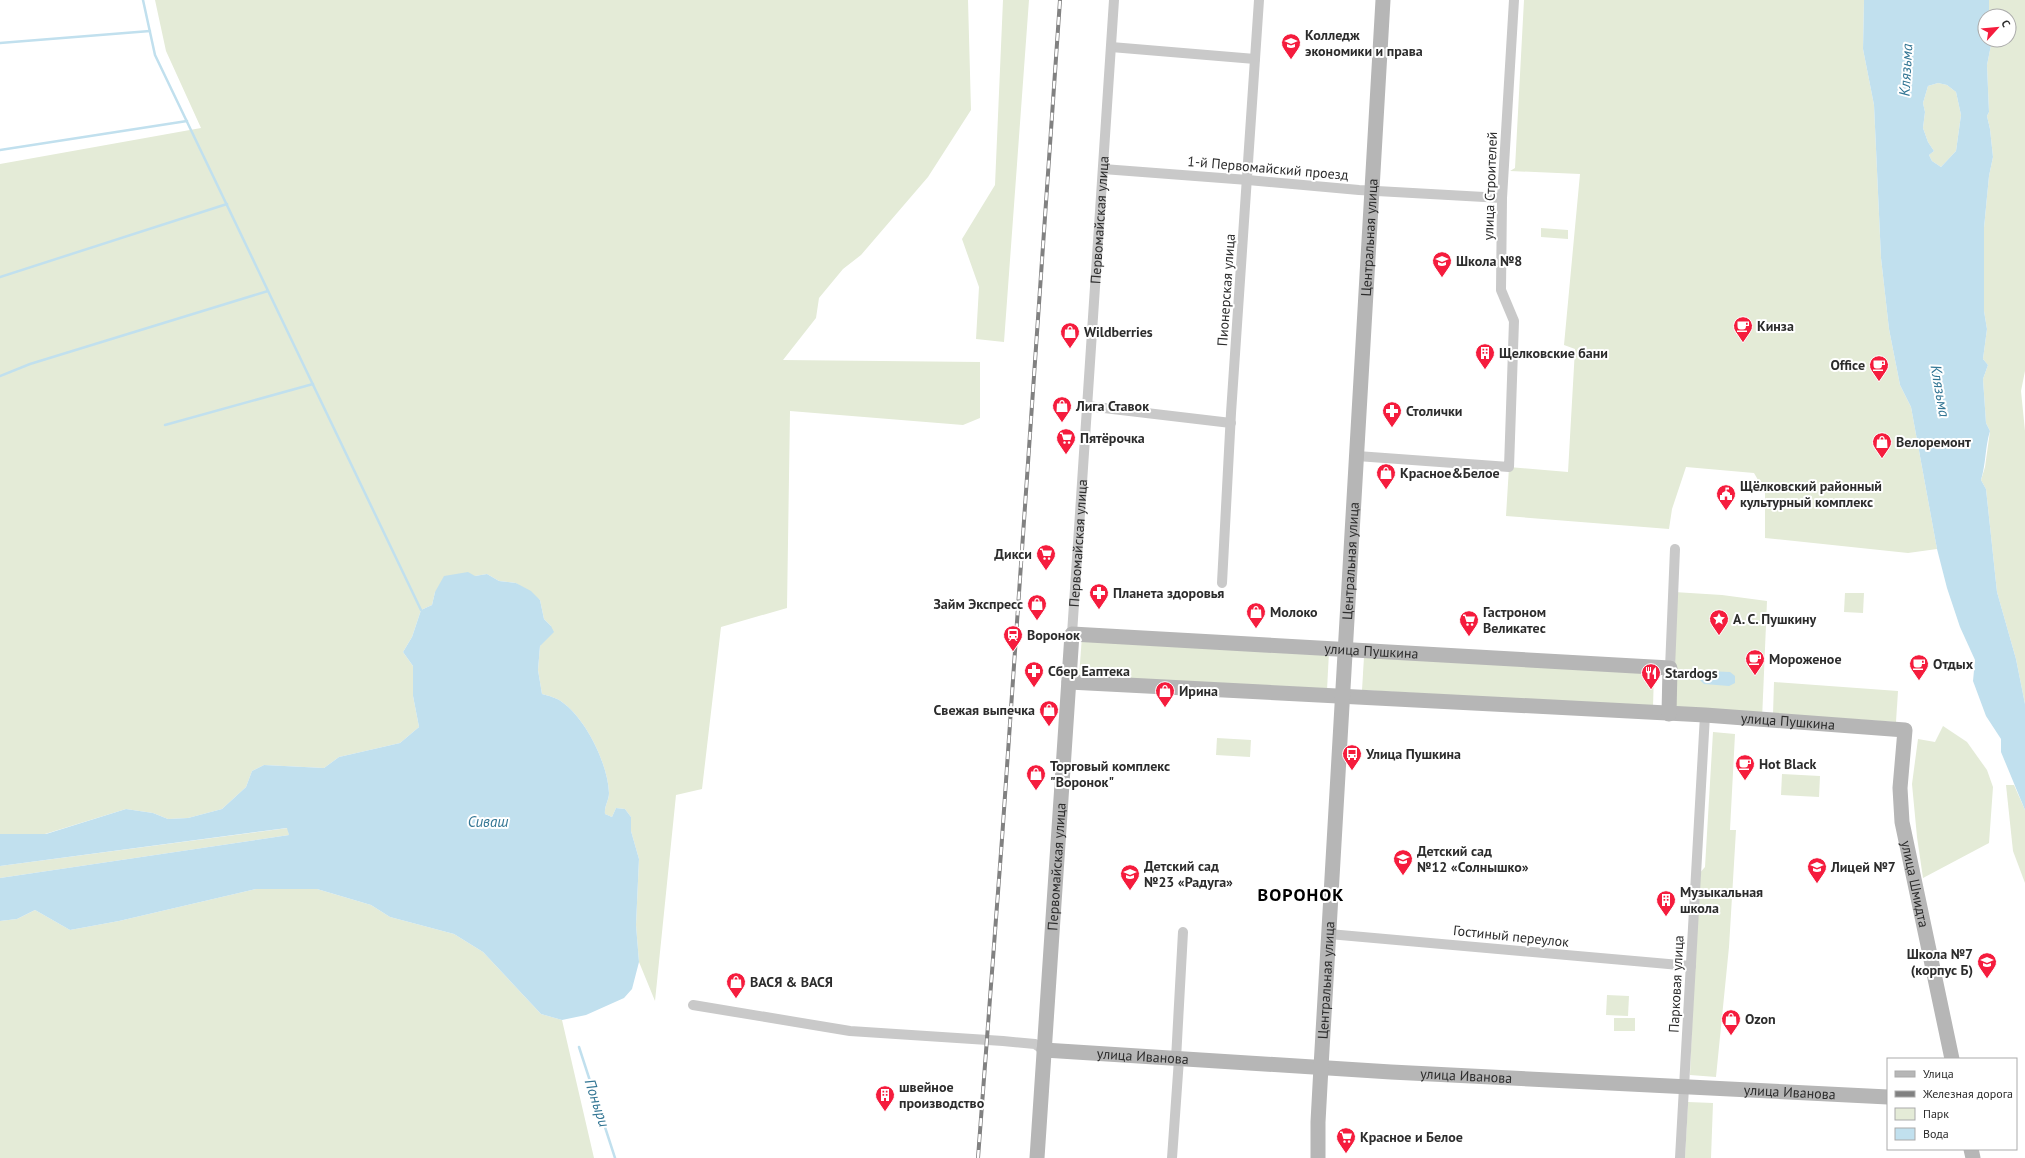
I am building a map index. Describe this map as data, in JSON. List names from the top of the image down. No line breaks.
{"streets":{"street":["1-й Первомайский проезд","улица Строителей","Первомайская улица","Центральная улица","Пионерская улица","улица Пушкина","улица Шмидта","Гостиный переулок","Парковая улица","улица Иванова"]},"crossings":[["1-й Первомайский проезд","улица Строителей"],["1-й Первомайский проезд","Первомайская улица"],["1-й Первомайский проезд","Центральная улица"],["1-й Первомайский проезд","Пионерская улица"],["улица Строителей","Центральная улица"],["Первомайская улица","улица Пушкина"],["Первомайская улица","улица Иванова"],["Центральная улица","улица Пушкина"],["Центральная улица","Гостиный переулок"],["Центральная улица","улица Иванова"],["улица Пушкина","улица Шмидта"],["улица Пушкина","Парковая улица"],["Гостиный переулок","Парковая улица"],["Парковая улица","улица Иванова"]],"districts":["ВОРОНОК"],"water":["Клязьма","Сиваш","Поныри"],"places":{"school or university":["Колледж экономики и права","Школа №8","Детский сад №12 «Солнышко»","Лицей №7","Детский сад №23 «Радуга»","Школа №7 (корпус Б)"],"cafe":["Кинза","Office","Мороженое","Отдых","Hot Black"],"shop":["Wildberries","Лига Ставок","Велоремонт","Красное&Белое","Займ Экспресс","Moлоко","Ирина","Свежая выпечка","Торговый комплекс \"Воронок\"","ВАСЯ & ВАСЯ","Ozon"],"building":["Щелковские бани","Музыкальная школа","швейное производство"],"pharmacy":["Столички","Планета здоровья","Сбер Еаптека"],"supermarket":["Пятёрочка","Дикси","Гастроном Великатес","Красное и Белое"],"public building":["Щёлковский районный культурный комплекс"],"place":["А. С. Пушкину"],"station":["Воронок"],"restaurant":["Stardogs"],"bus stop":["Улица Пушкина"]},"legend":["Улица","Железная дорога","Парк","Вода"],"north":"top right"}
